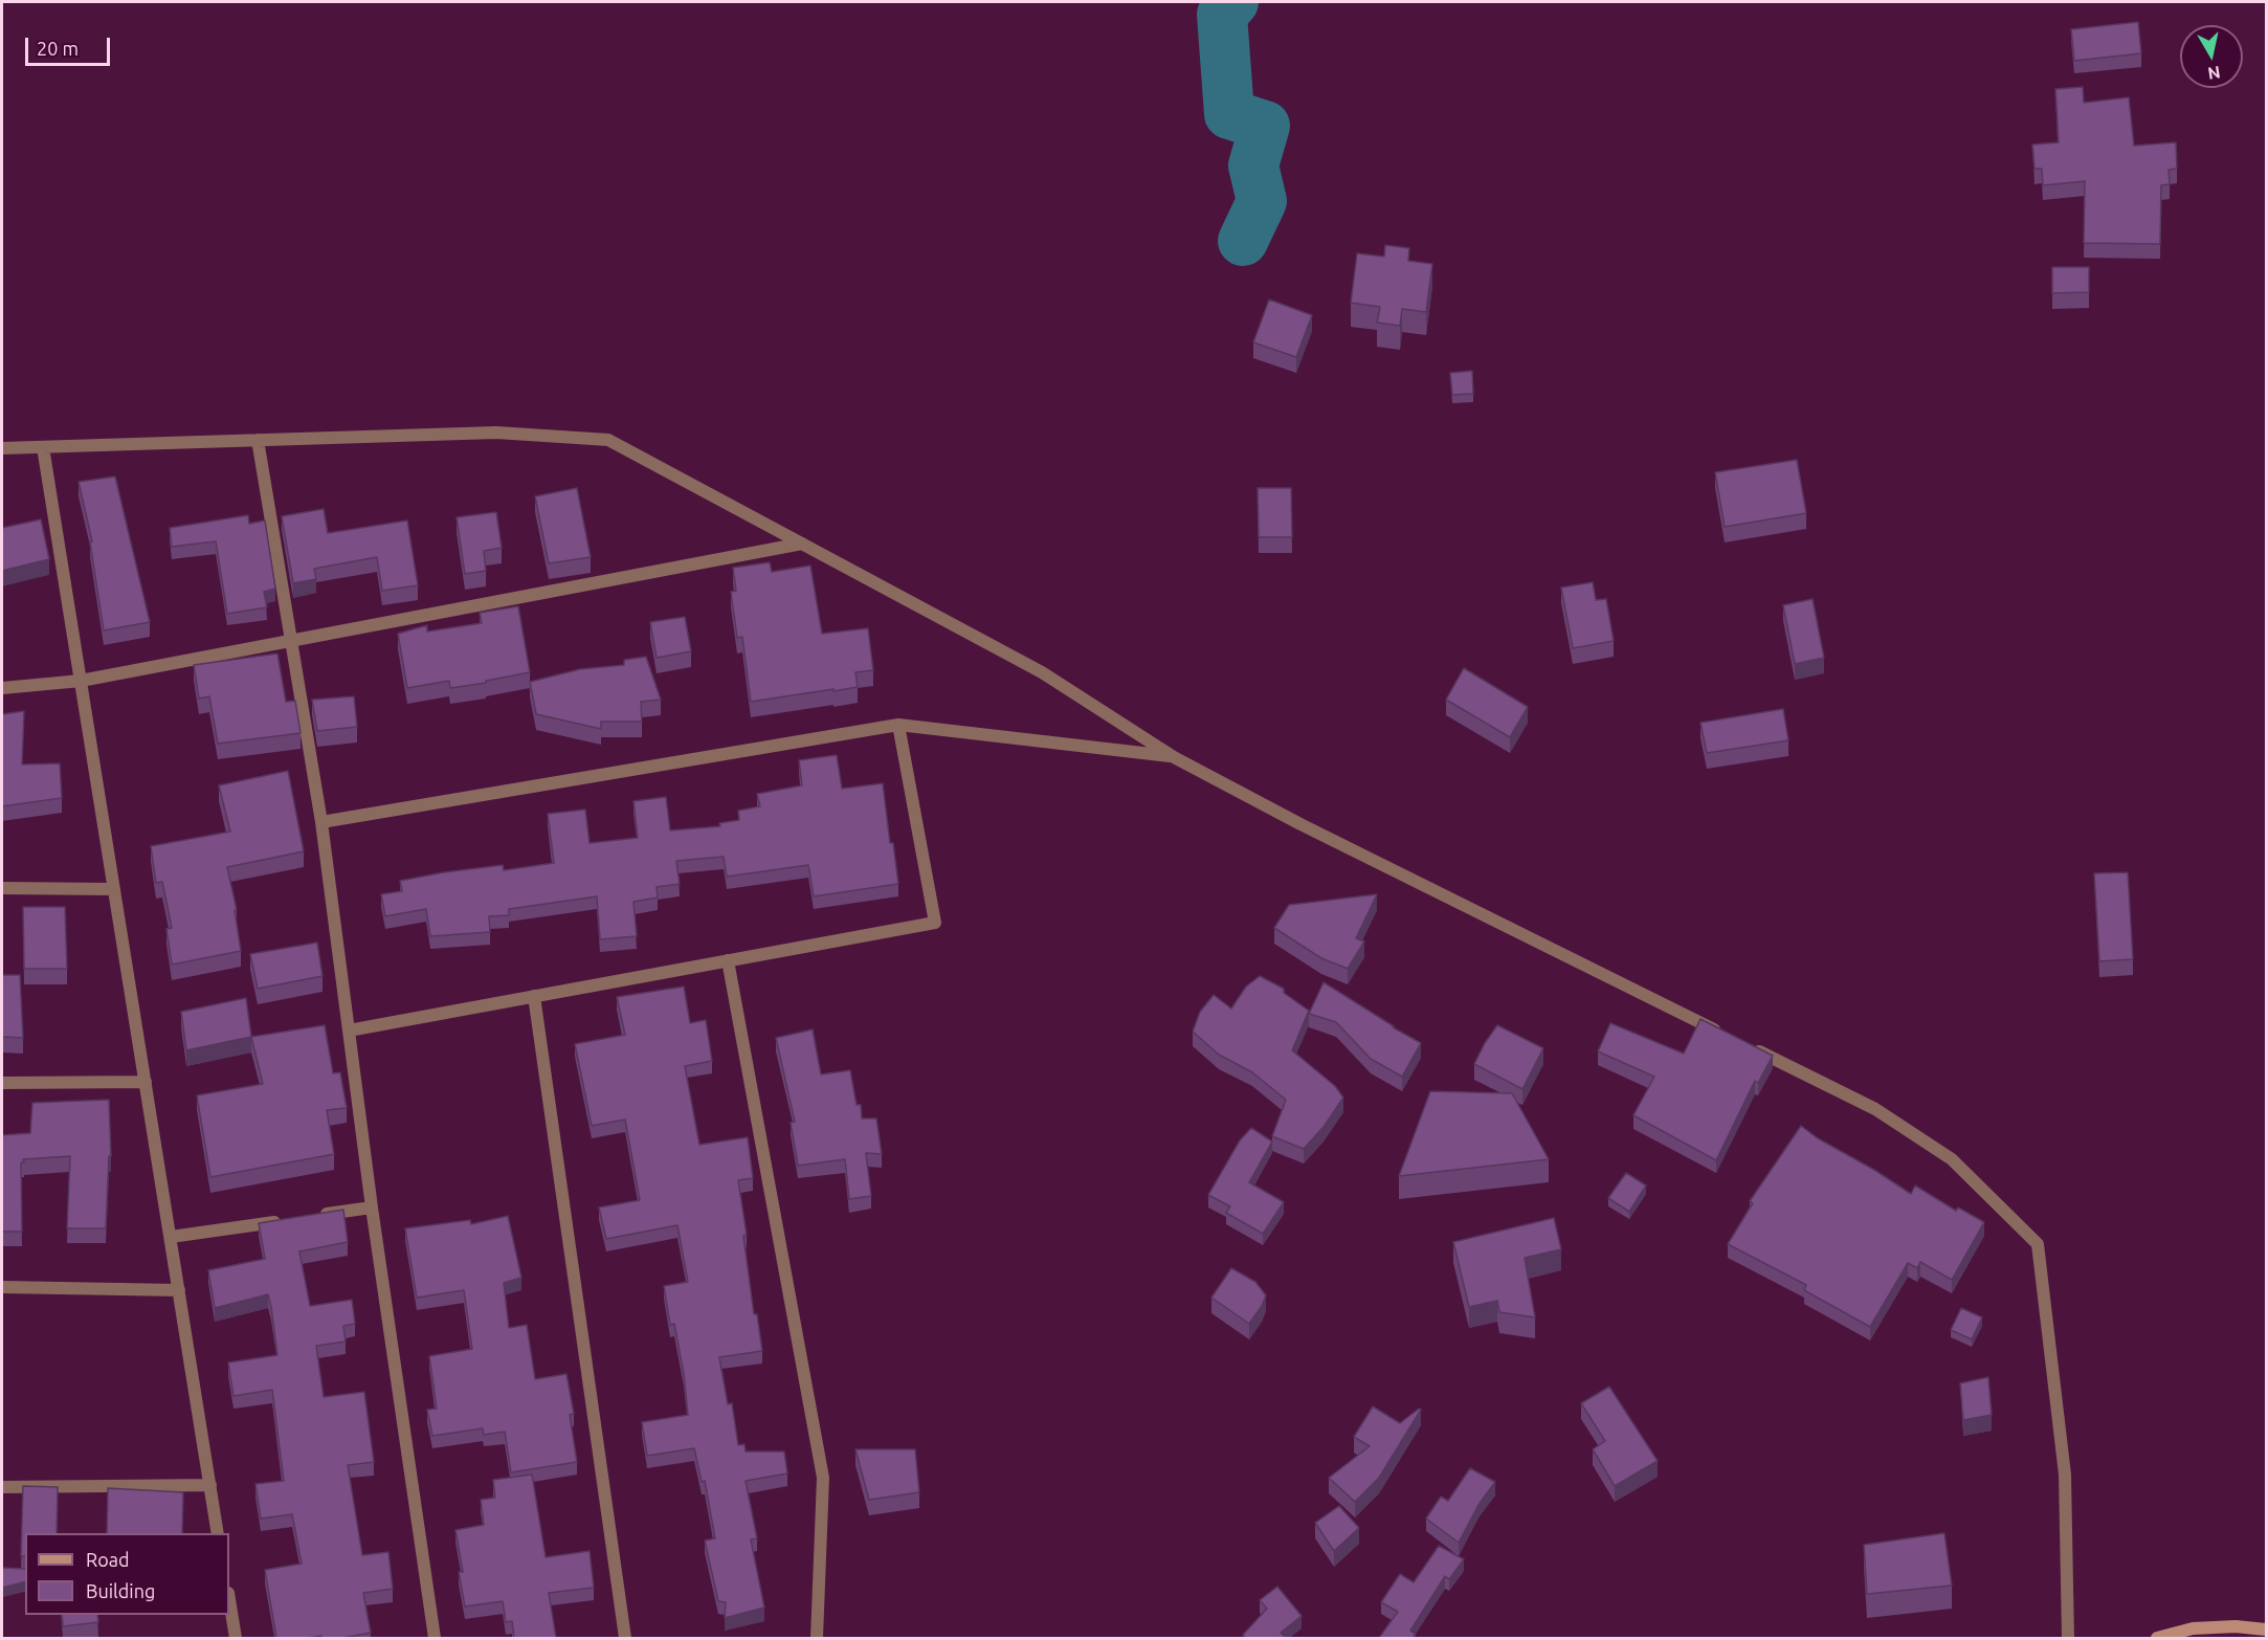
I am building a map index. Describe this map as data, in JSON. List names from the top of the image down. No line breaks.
{"legend":["Road","Building"],"scale_bar":"20 m","north":"bottom"}
